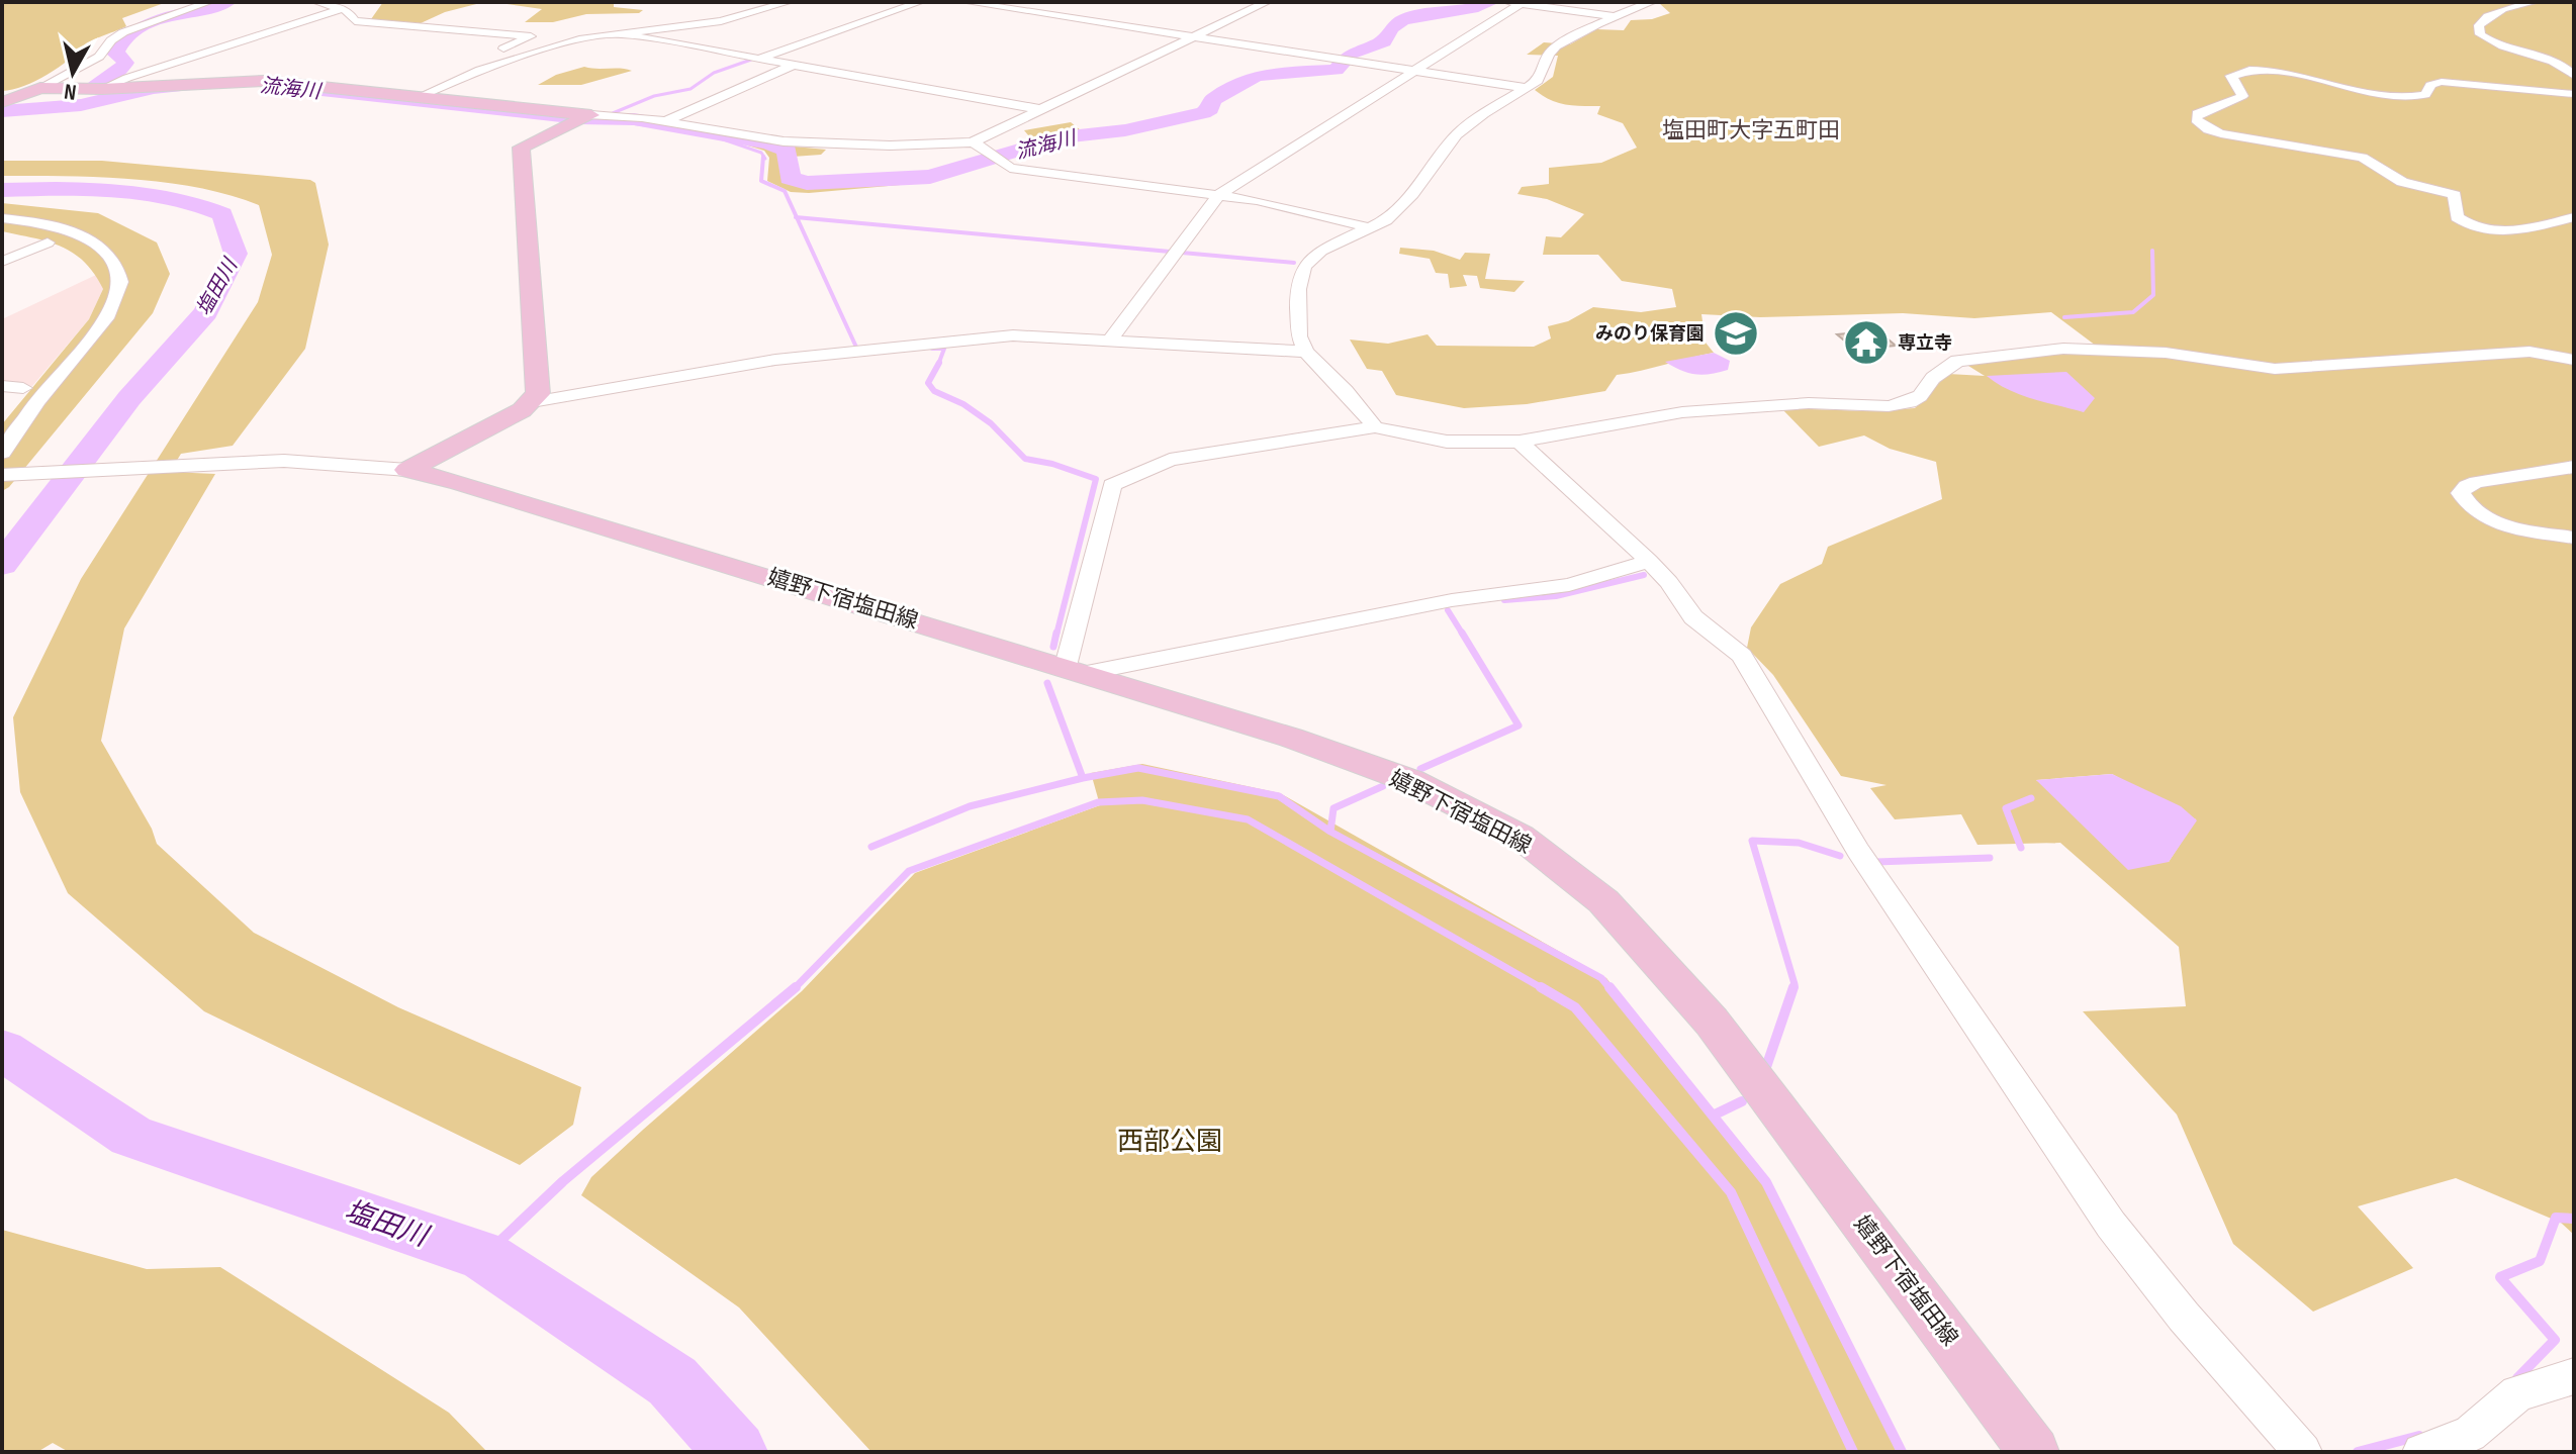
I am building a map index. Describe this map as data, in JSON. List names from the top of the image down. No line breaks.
{"streets":{"main road":["嬉野下宿塩田線"]},"districts":["塩田町大字五町田"],"water":["流海川","塩田川"],"parks":["西部公園"],"places":{"school or university":["みのり保育園"],"temple":["専立寺"]},"north":"bottom"}
